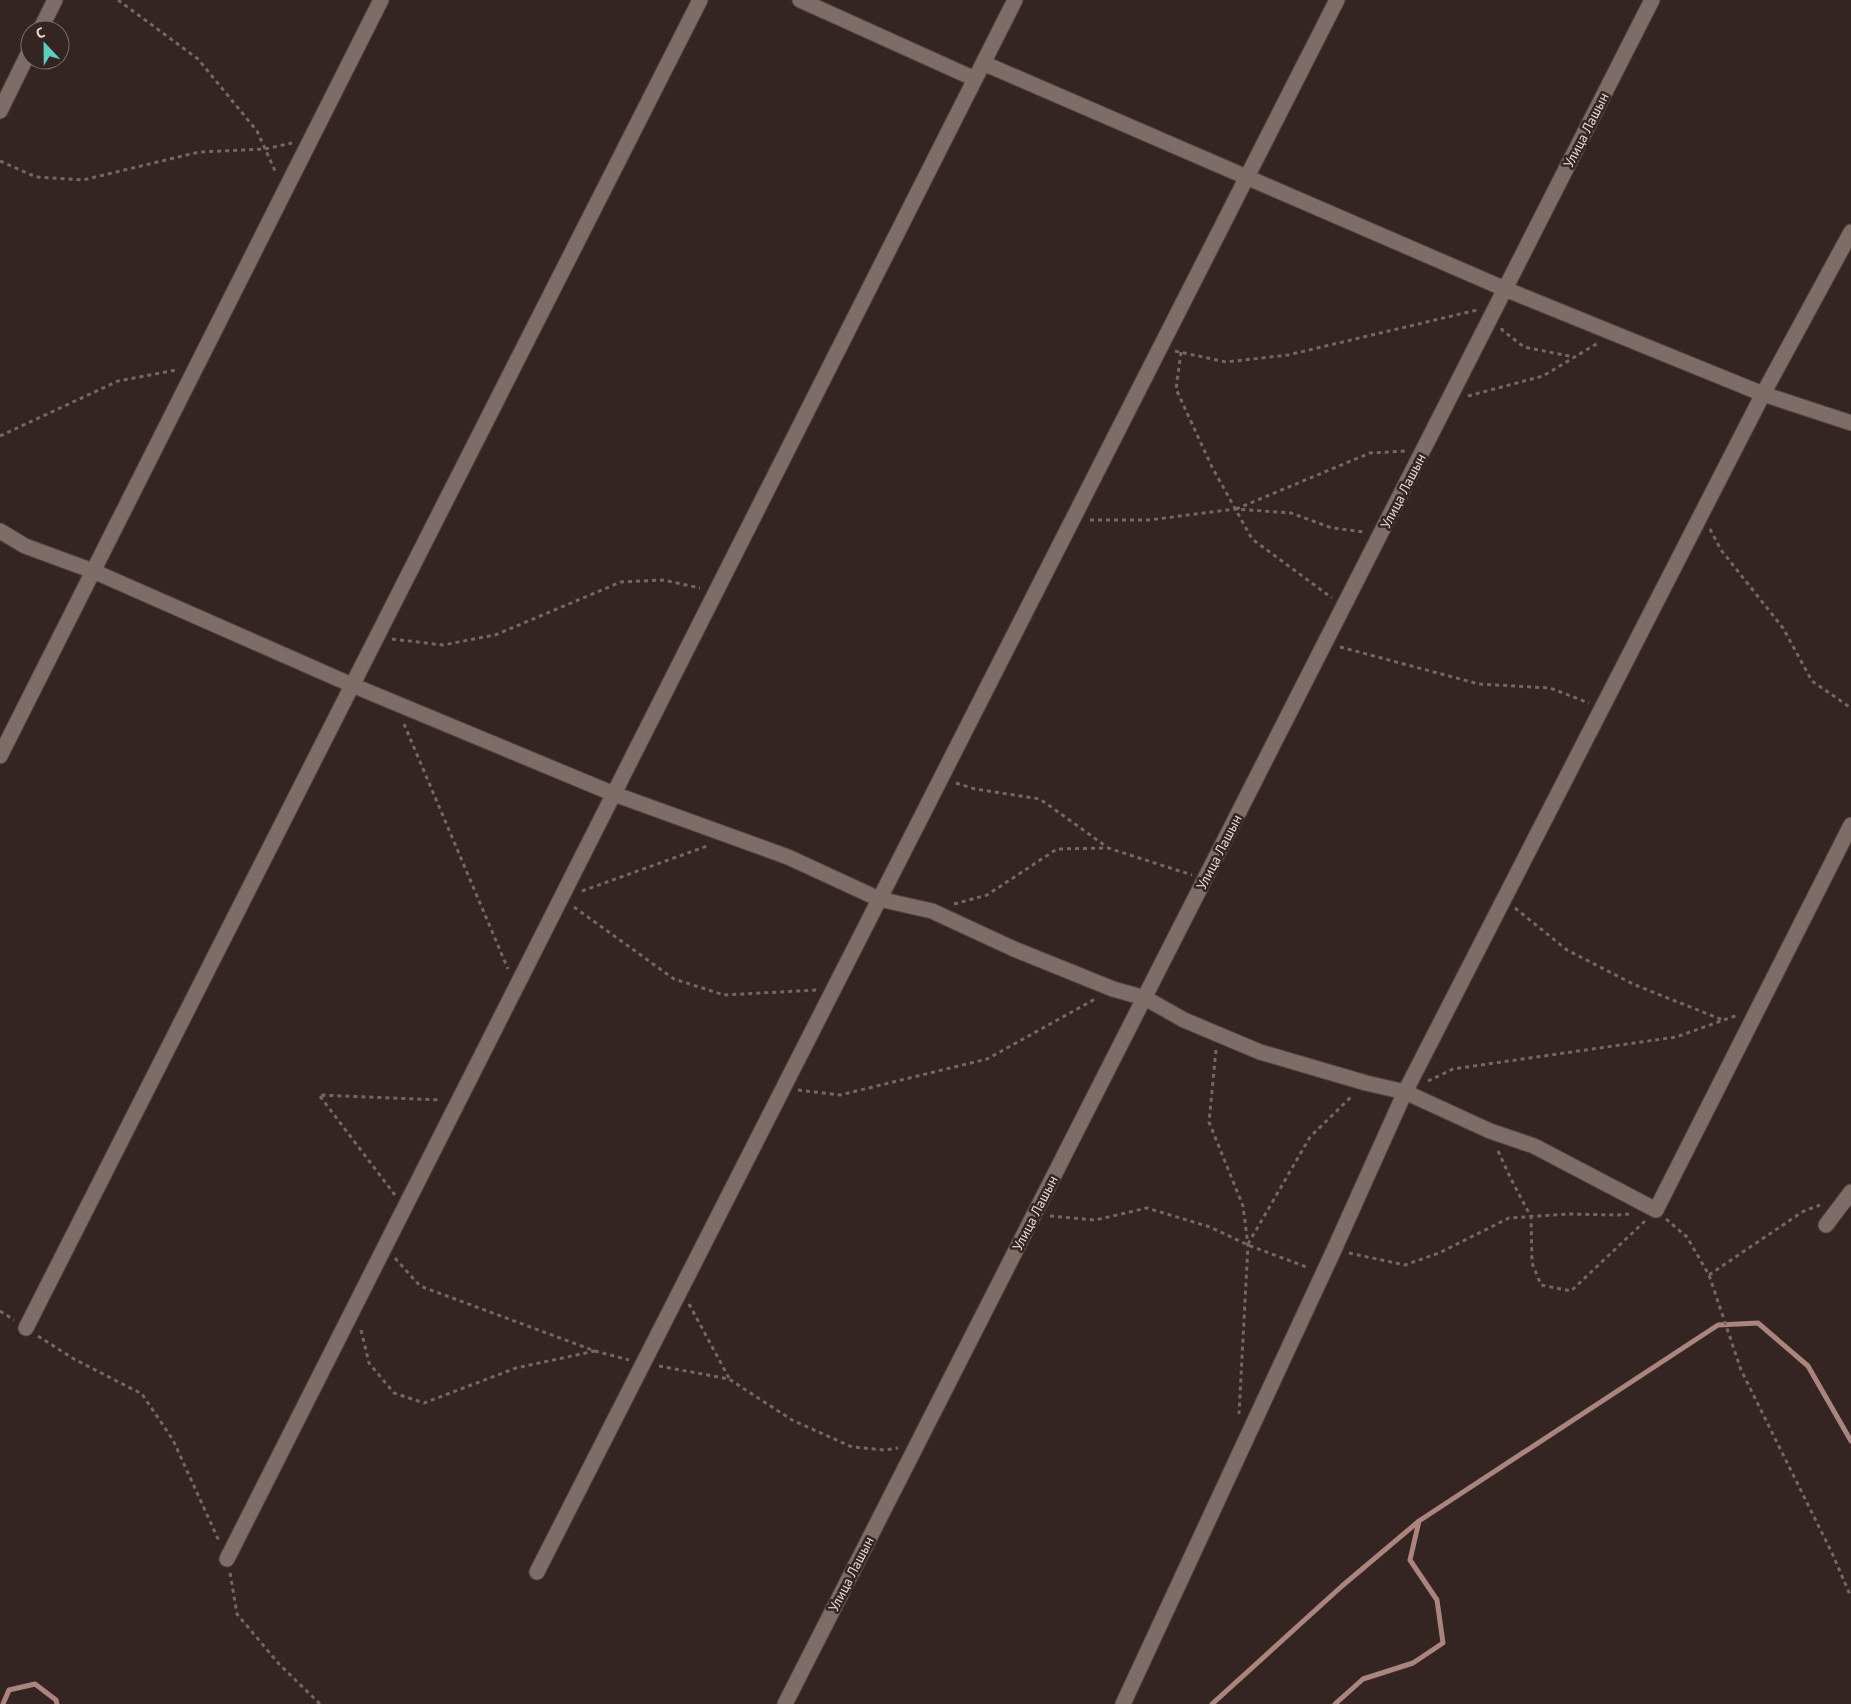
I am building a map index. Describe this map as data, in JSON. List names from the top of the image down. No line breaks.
{"streets":{"street":["Улица Лашын"]},"north":"top"}
